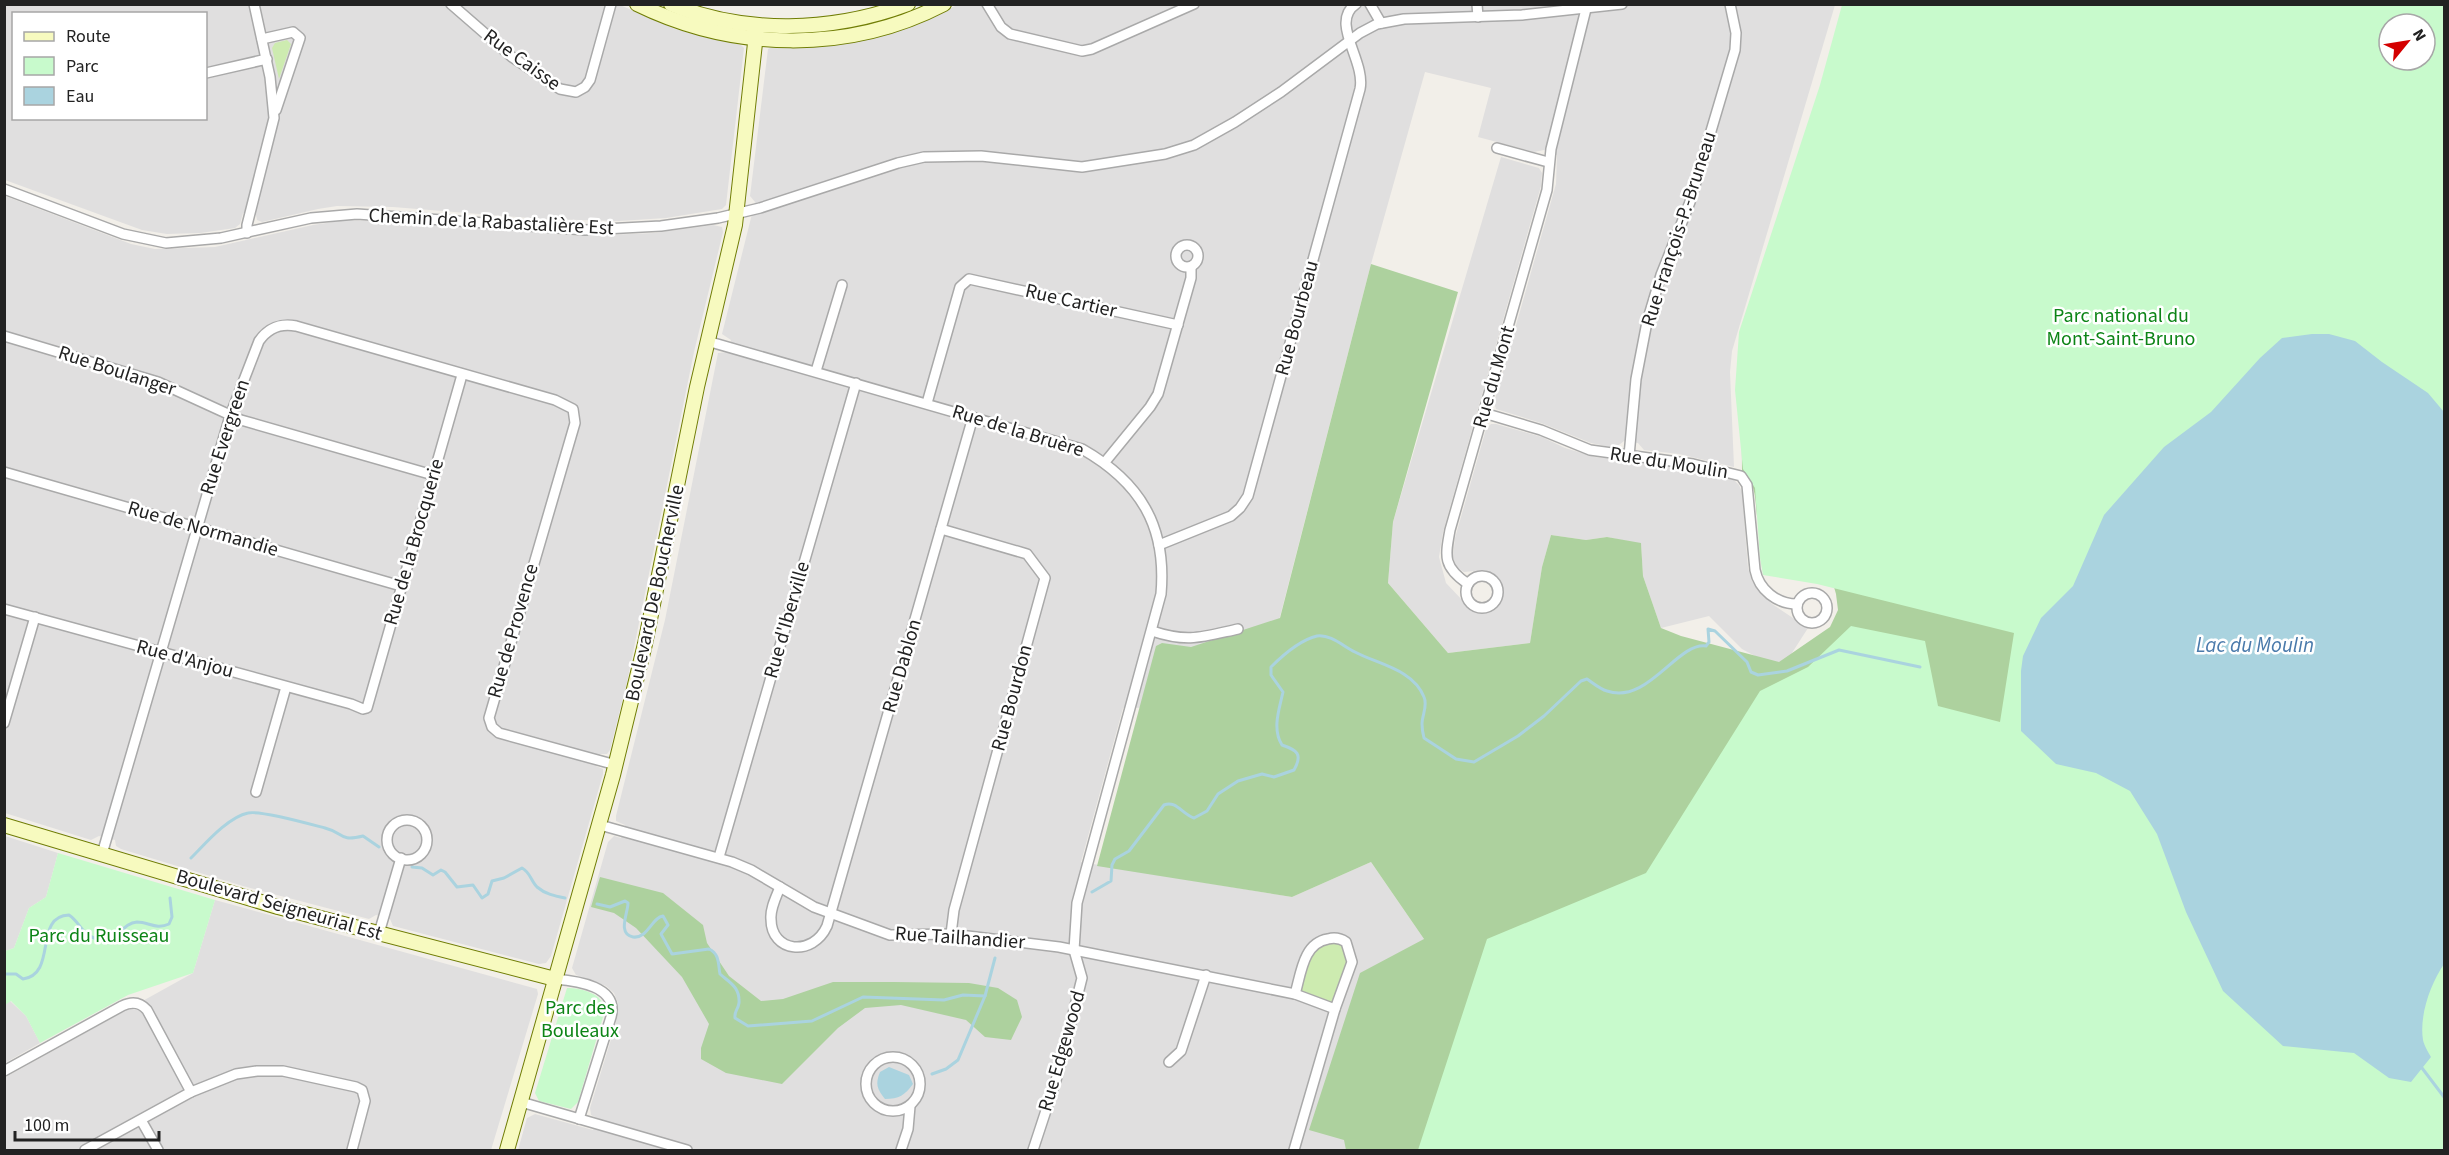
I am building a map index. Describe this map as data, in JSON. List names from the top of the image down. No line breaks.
{"streets":{"street":["Rue Caisse","Chemin de la Rabastalière Est","Rue François-P.-Bruneau","Rue Cartier","Rue Bourbeau","Rue Boulanger","Rue du Mont","Rue de la Bruère","Rue Evergreen","Rue du Moulin","Rue de Normandie","Rue de la Brocquerie","Boulevard De Boucherville","Rue d'Iberville","Rue de Provence","Rue d'Anjou","Rue Dablon","Rue Bourdon","Boulevard Seigneurial Est","Rue Tailhandier","Rue Edgewood"]},"crossings":[["Chemin de la Rabastalière Est","Rue Bourbeau"],["Chemin de la Rabastalière Est","Rue du Mont"],["Chemin de la Rabastalière Est","Boulevard De Boucherville"],["Rue François-P.-Bruneau","Rue du Moulin"],["Rue Cartier","Rue de la Bruère"],["Rue Bourbeau","Rue de la Bruère"],["Rue Boulanger","Rue Evergreen"],["Rue Boulanger","Rue de la Brocquerie"],["Rue du Mont","Rue du Moulin"],["Rue de la Bruère","Boulevard De Boucherville"],["Rue de la Bruère","Rue d'Iberville"],["Rue de la Bruère","Rue Dablon"],["Rue de la Bruère","Rue Tailhandier"],["Rue de la Bruère","Rue Edgewood"],["Rue Evergreen","Rue de Normandie"],["Rue Evergreen","Rue de la Brocquerie"],["Rue Evergreen","Rue de Provence"],["Rue Evergreen","Rue d'Anjou"],["Rue Evergreen","Boulevard Seigneurial Est"],["Rue de Normandie","Rue de la Brocquerie"],["Rue de la Brocquerie","Rue d'Anjou"],["Boulevard De Boucherville","Rue de Provence"],["Boulevard De Boucherville","Boulevard Seigneurial Est"],["Boulevard De Boucherville","Rue Tailhandier"],["Rue d'Iberville","Rue Tailhandier"],["Rue Dablon","Rue Bourdon"],["Rue Dablon","Rue Tailhandier"],["Rue Bourdon","Rue Tailhandier"],["Rue Tailhandier","Rue Edgewood"]],"water":["Lac du Moulin"],"parks":["Parc national du Mont-Saint-Bruno","Parc du Ruisseau","Parc des Bouleaux"],"legend":["Route","Parc","Eau"],"scale_bar":"100 m","north":"top right"}
